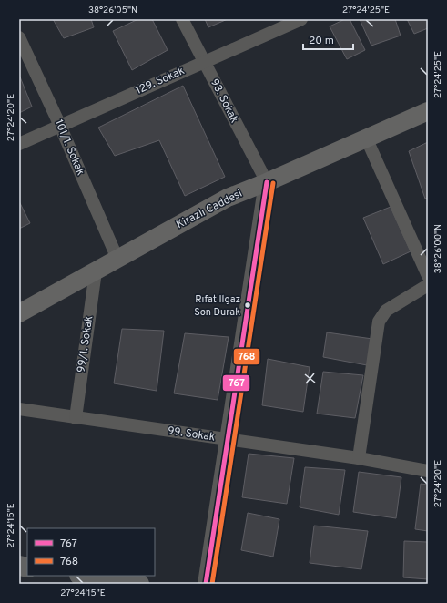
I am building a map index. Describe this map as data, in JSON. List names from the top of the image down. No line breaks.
{"streets":{"main road":["Kirazlı Caddesi"],"street":["129. Sokak","93. Sokak","101/1. Sokak","99/1. Sokak","99. Sokak"]},"crossings":[["129. Sokak","93. Sokak"],["129. Sokak","101/1. Sokak"],["93. Sokak","Kirazlı Caddesi"],["101/1. Sokak","Kirazlı Caddesi"],["Kirazlı Caddesi","99/1. Sokak"],["99/1. Sokak","99. Sokak"]],"places":["Rıfat Ilgaz Son Durak"],"lines":["transit line 767","transit line 768"],"legend":["767","768"],"scale_bar":"20 m","coordinates":["38°26'05\"N","27°24'25\"E","27°24'20\"E","38°26'00\"N","27°24'15\"E"]}
